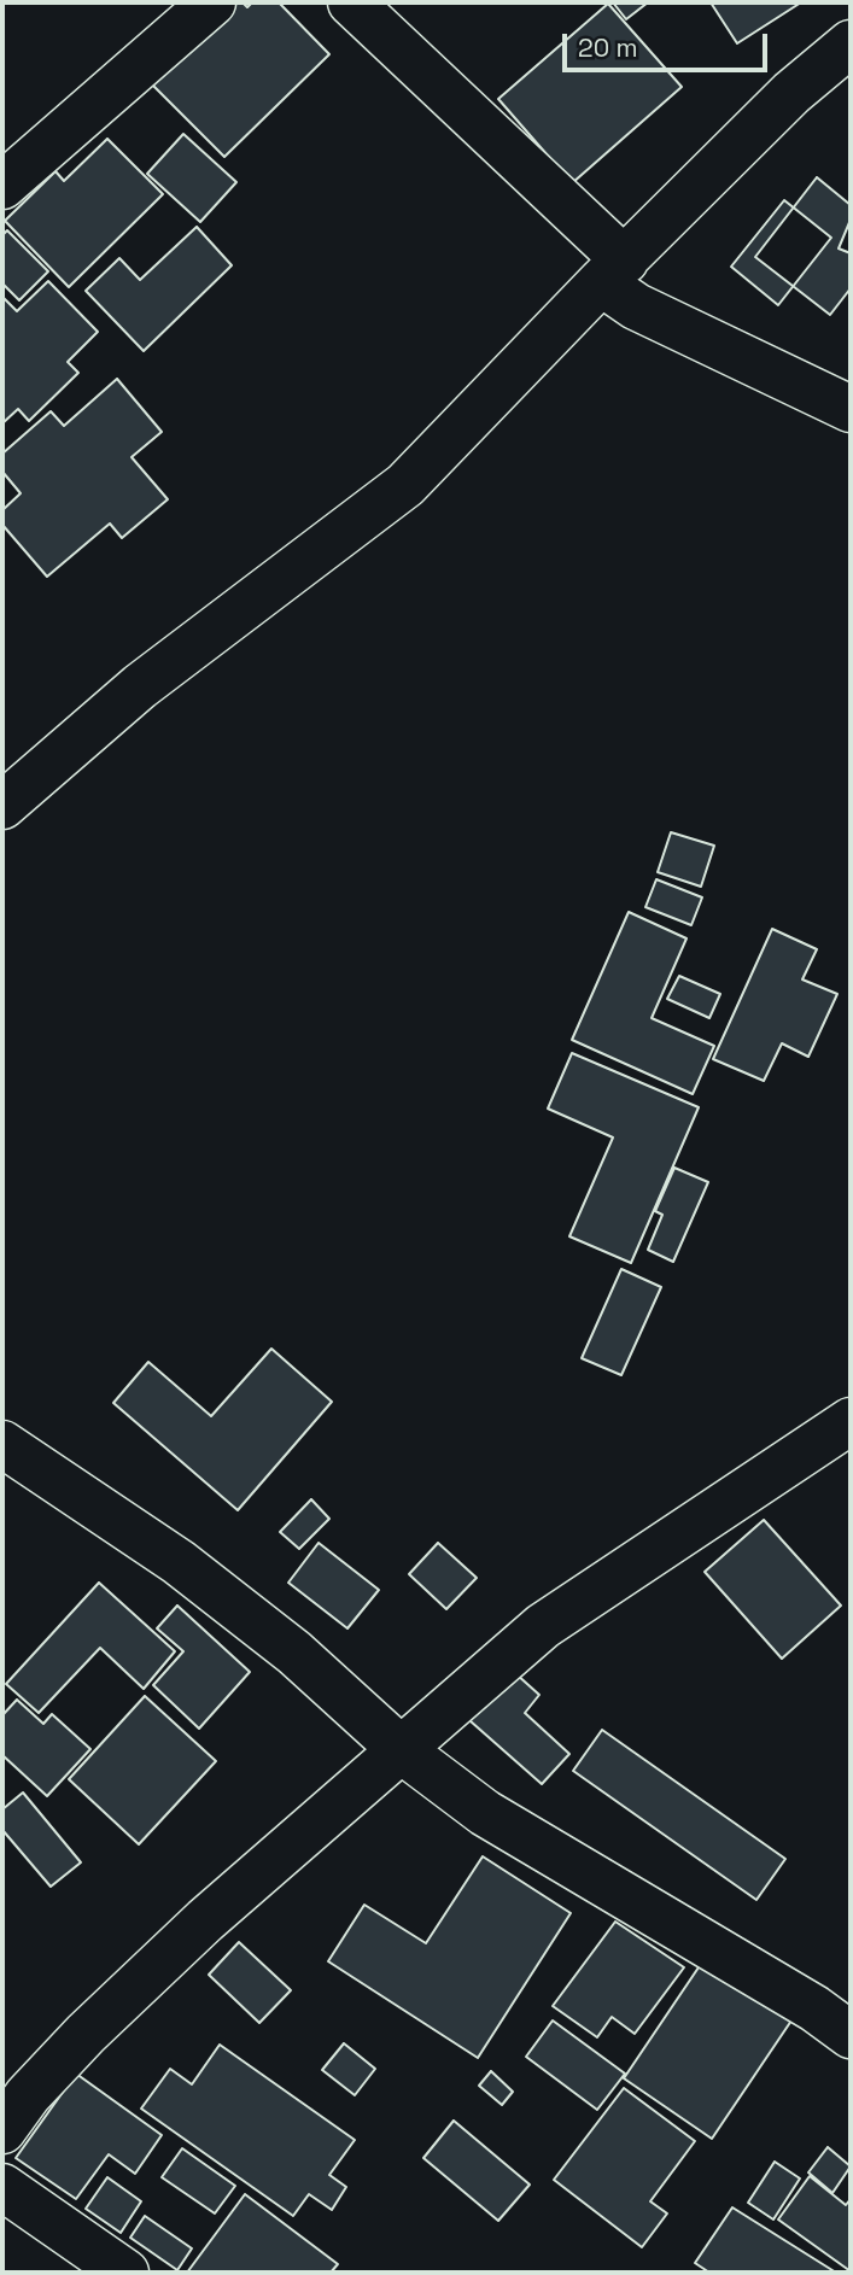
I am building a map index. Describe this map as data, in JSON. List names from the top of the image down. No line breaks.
{"scale_bar":"20 m"}
